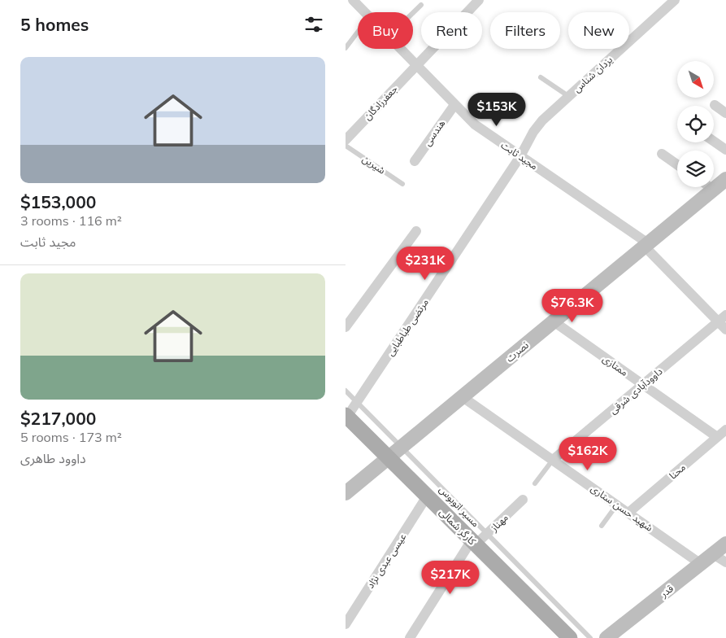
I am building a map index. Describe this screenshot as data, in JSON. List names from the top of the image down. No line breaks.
{"streets":{"main road":["نصرت","کارگر شمالی","قدر"],"street":["یزدان شناس","جعفرزادگان","هندسی","مجید ثابت","مرتضی طباطبایی","ممتازی","داوودآبادی شرقی","محنا","شهید حسن ستاری","مهناز","عیسی عبدی نژاد"],"lane":["شیرین","مسیر اتوبوس"]},"crossings":[["یزدان شناس","مجید ثابت"],["یزدان شناس","مرتضی طباطبایی"],["جعفرزادگان","مجید ثابت"],["هندسی","مجید ثابت"],["مجید ثابت","مرتضی طباطبایی"],["مجید ثابت","نصرت"],["مجید ثابت","داوودآبادی شرقی"],["مرتضی طباطبایی","مسیر اتوبوس"],["مرتضی طباطبایی","کارگر شمالی"],["نصرت","ممتازی"],["نصرت","مسیر اتوبوس"],["نصرت","شهید حسن ستاری"],["نصرت","کارگر شمالی"],["ممتازی","داوودآبادی شرقی"],["ممتازی","محنا"],["داوودآبادی شرقی","شهید حسن ستاری"],["محنا","شهید حسن ستاری"],["مسیر اتوبوس","مهناز"],["مسیر اتوبوس","کارگر شمالی"],["شهید حسن ستاری","قدر"],["مهناز","کارگر شمالی"],["کارگر شمالی","عیسی عبدی نژاد"]],"north":"bottom right","page":{"heading":"5 homes","chip":["Buy","Rent","Filters","New"],"list":[{"name":"$153,000","note":"3 rooms · 116 m² · مجید ثابت"},{"name":"$217,000","note":"5 rooms · 173 m² · داوود طاهری"}],"price":["$153K","$231K","$76.3K","$162K","$217K"]}}
